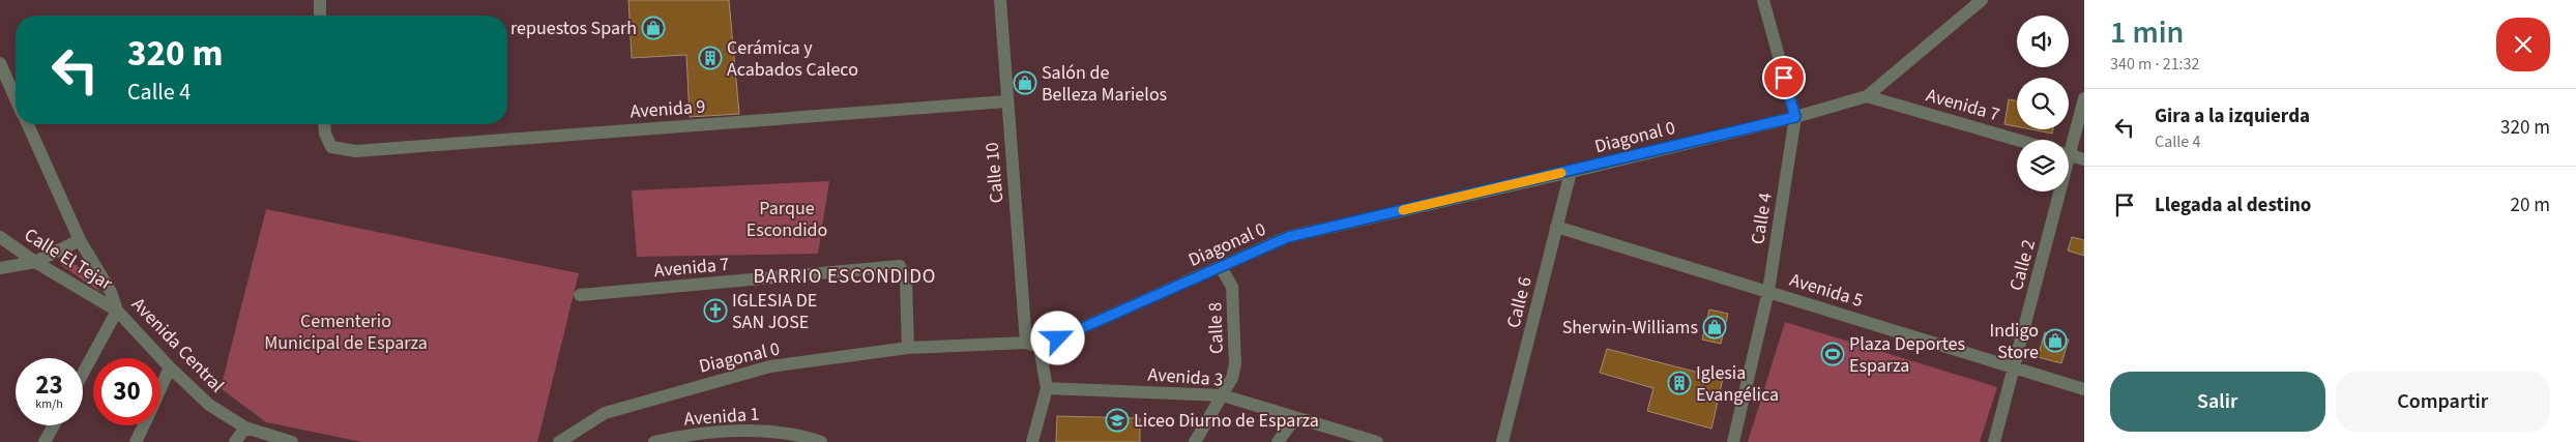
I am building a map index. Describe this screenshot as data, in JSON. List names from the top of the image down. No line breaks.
{"streets":{"street":["Avenida 7","Avenida 9","Diagonal 0","Calle 10","Calle 4","Calle El Tejar","Calle 2","Avenida 5","Calle 6","Calle 8","Avenida Central","Avenida 3","Avenida 1"]},"crossings":[["Avenida 7","Diagonal 0"],["Avenida 9","Calle 10"],["Diagonal 0","Calle 10"],["Diagonal 0","Calle 4"],["Diagonal 0","Calle 6"],["Diagonal 0","Calle 8"],["Calle 4","Avenida 5"],["Calle El Tejar","Avenida Central"],["Calle 2","Avenida 5"],["Avenida 5","Calle 6"],["Calle 8","Avenida 3"]],"districts":["BARRIO ESCONDIDO"],"parks":["Parque Escondido","Cementerio Municipal de Esparza"],"places":{"shop":["repuestos Sparh","Salón de Belleza Marielos","Sherwin-Williams","Indigo Store"],"building":["Cerámica y Acabados Caleco","Iglesia Evangélica"],"church":["IGLESIA DE SAN JOSE"],"sports":["Plaza Deportes Esparza"],"school or university":["Liceo Diurno de Esparza"]},"page":{"heading":["1 min","340 m · 21:32"],"turn":["320 m","Calle 4"],"list":[{"name":"Gira a la izquierda","note":"Calle 4","value":"320 m"},{"name":"Llegada al destino","value":"20 m"}],"speed":"23 km/h","limit":"30","buttons":["Salir","Compartir"]}}
